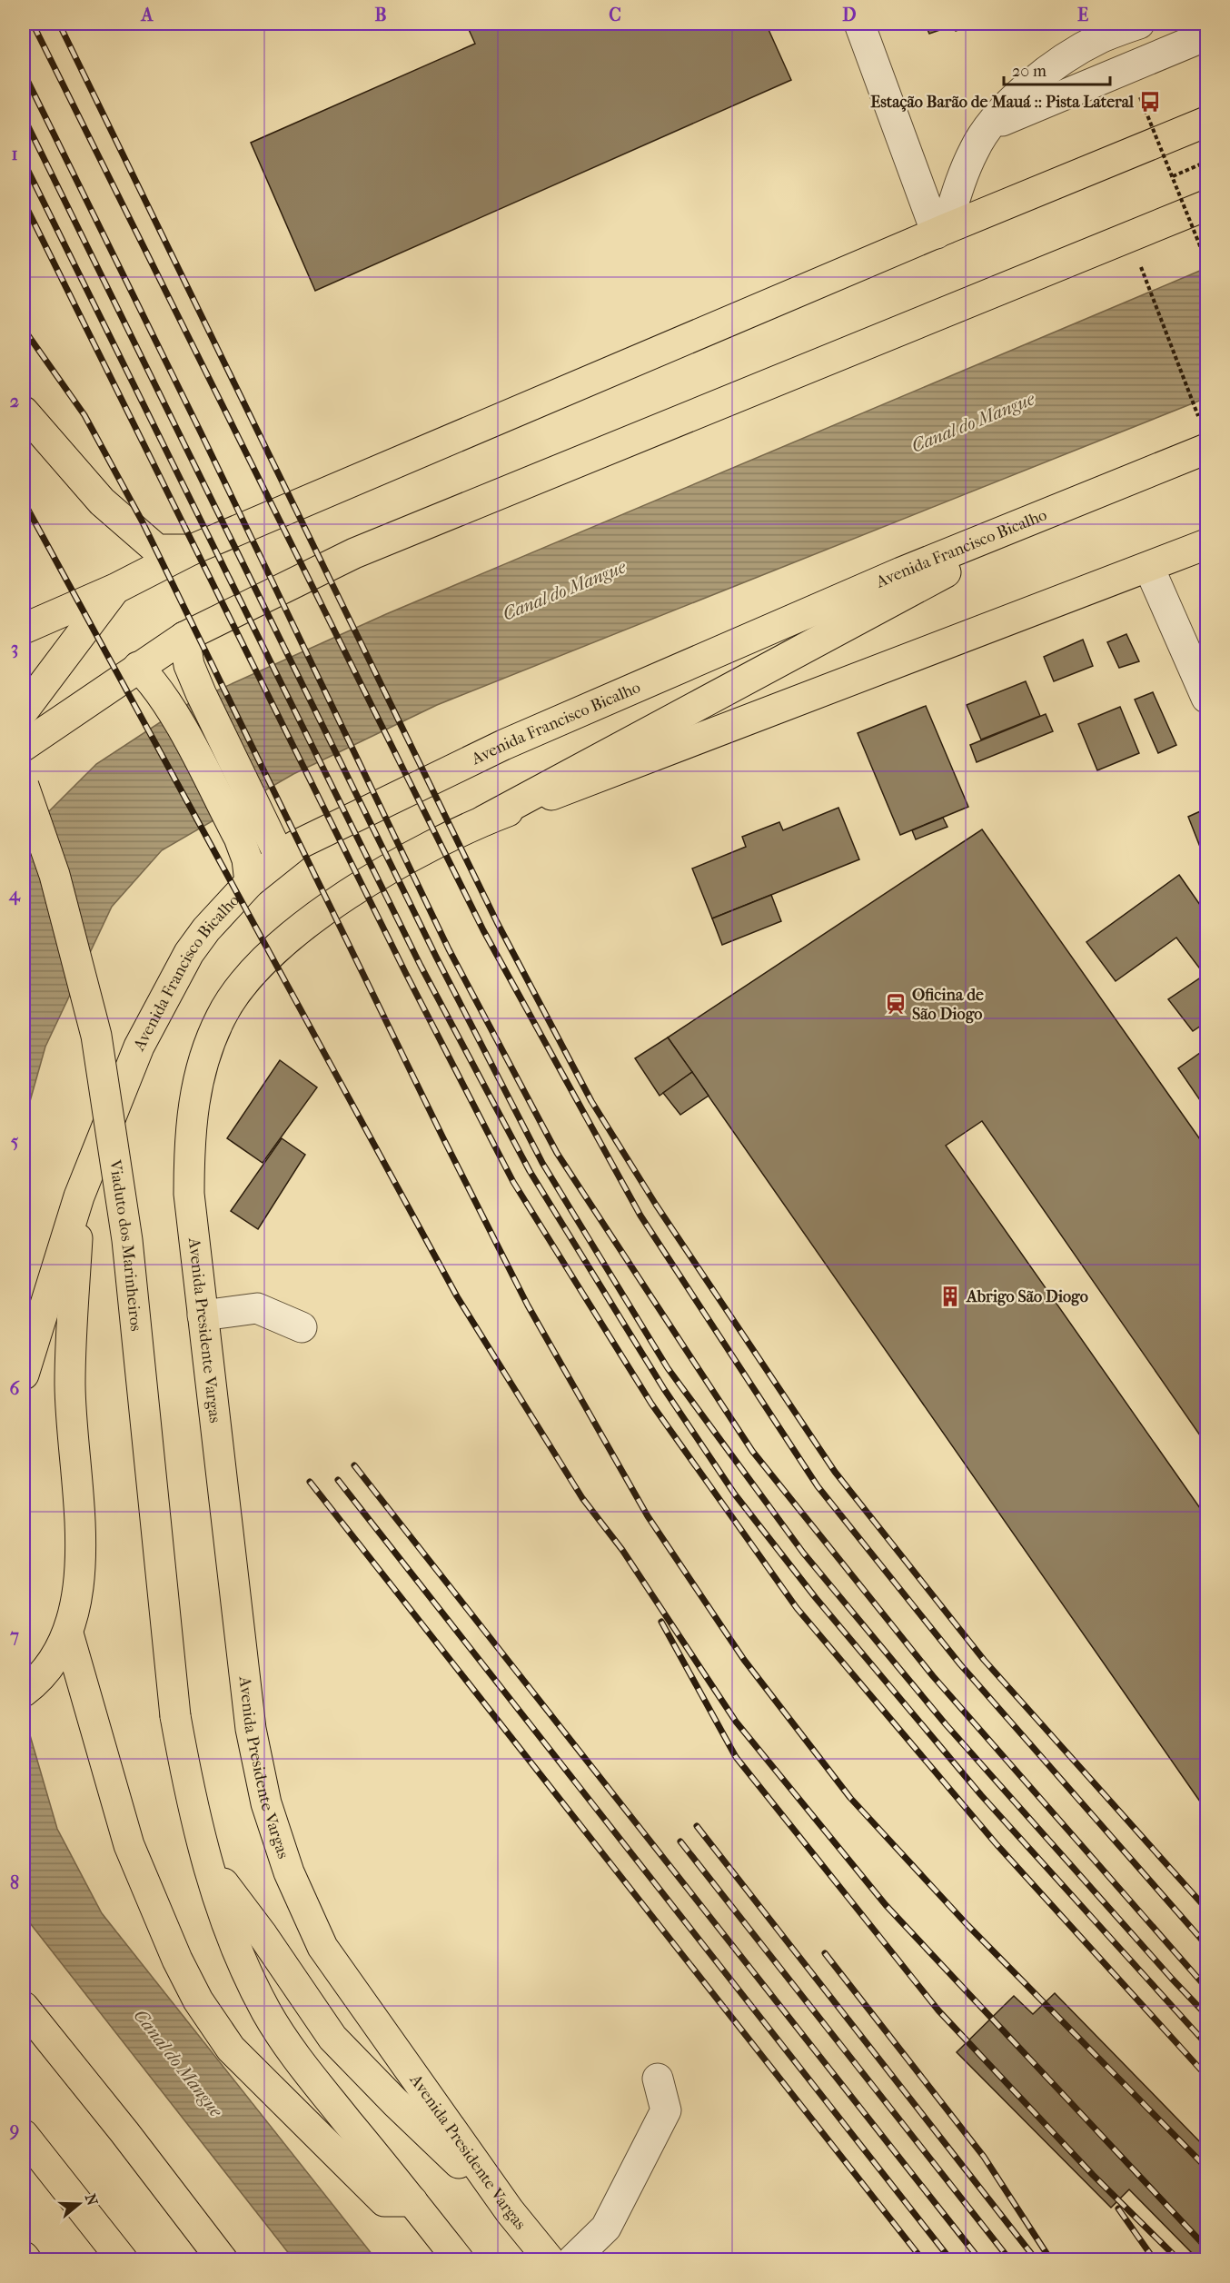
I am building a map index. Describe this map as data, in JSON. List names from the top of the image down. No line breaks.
{"streets":{"main road":["Avenida Francisco Bicalho","Viaduto dos Marinheiros","Avenida Presidente Vargas"]},"water":["Canal do Mangue"],"places":{"bus stop":["Estação Barão de Mauá :: Pista Lateral"],"station":["Oficina de São Diogo"],"building":["Abrigo São Diogo"]},"scale_bar":"20 m","north":"right","grid":{"columns":["A","B","C","D","E"],"rows":["1","2","3","4","5","6","7","8","9"]}}
